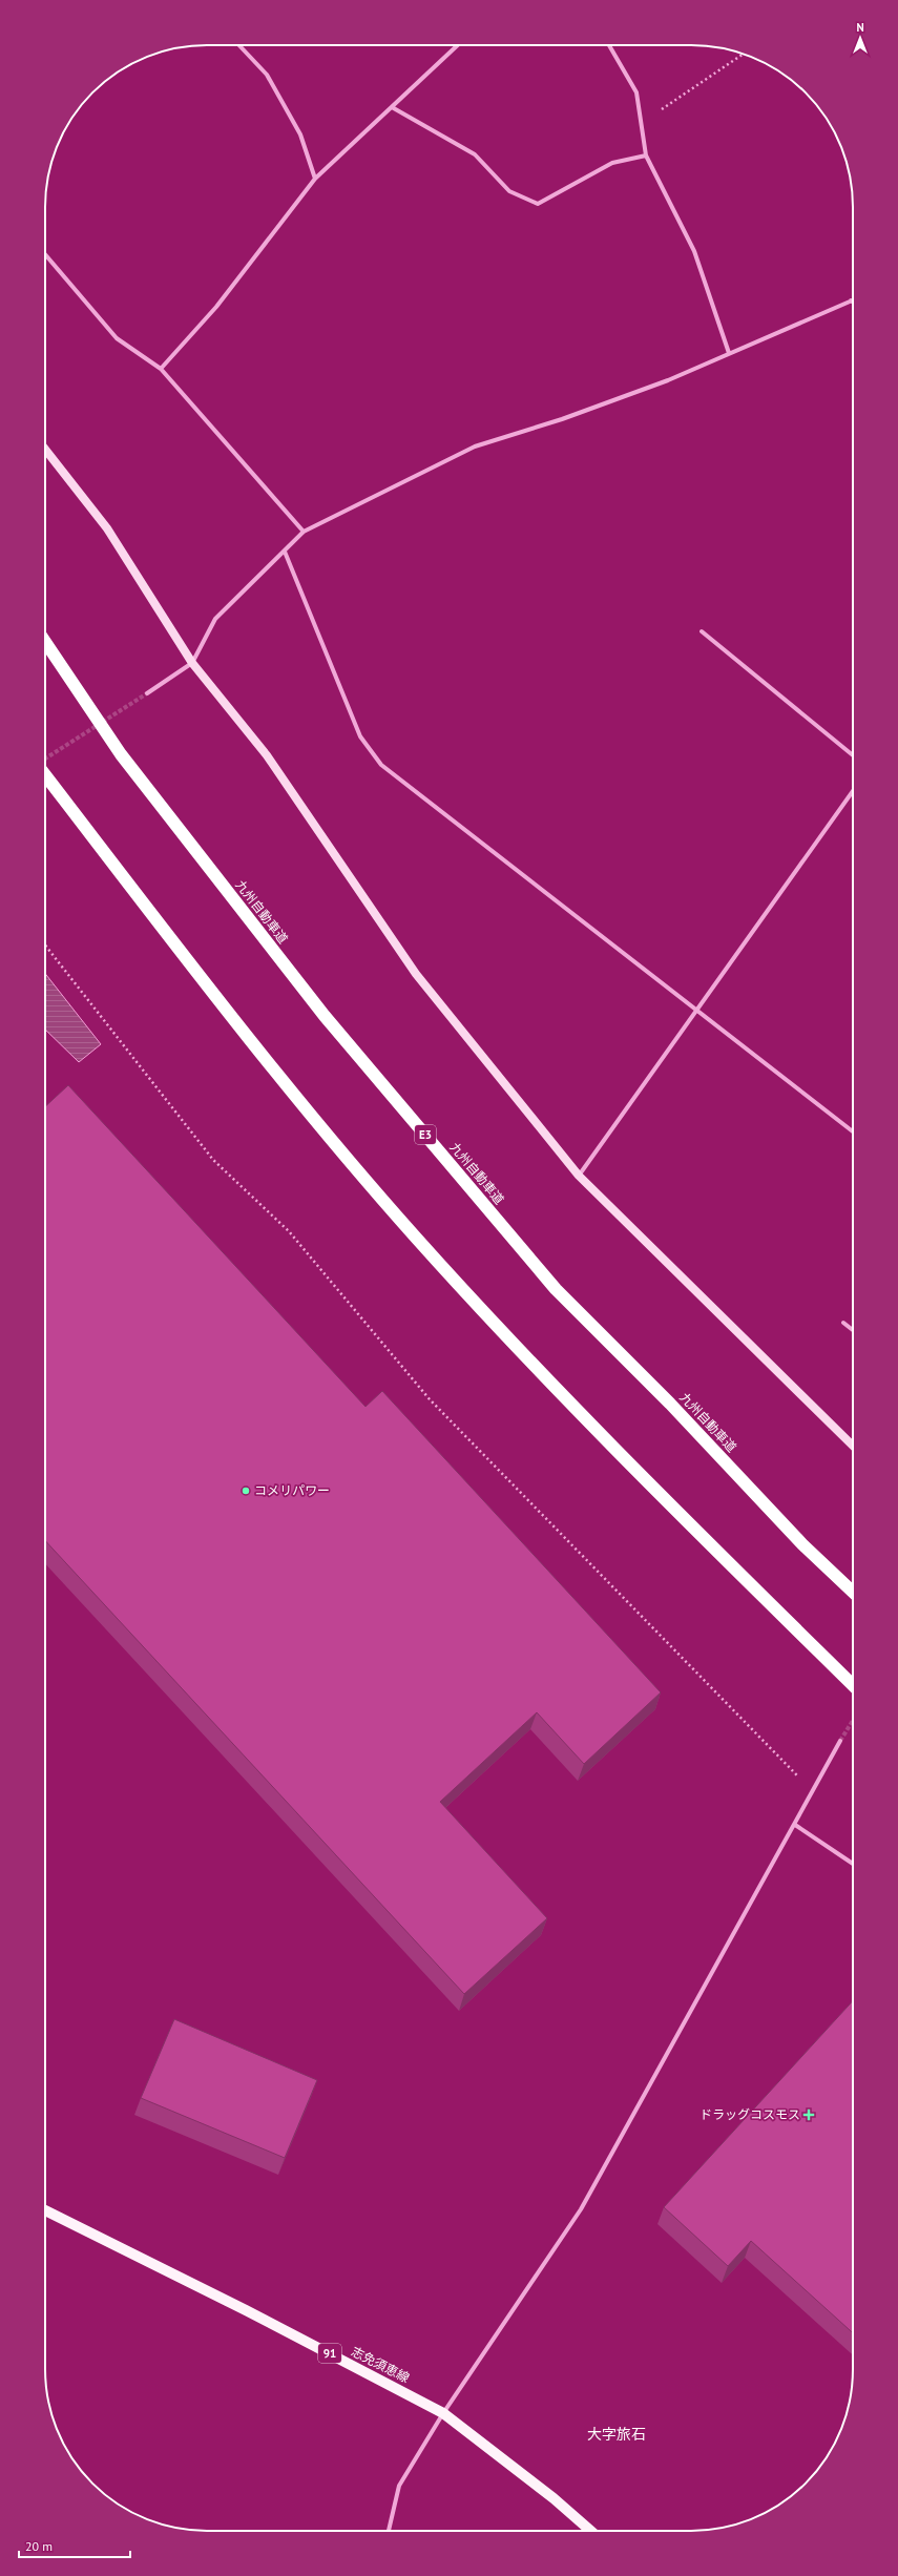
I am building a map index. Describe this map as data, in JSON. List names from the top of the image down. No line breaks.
{"streets":{"highway":["九州自動車道","E3"],"main road":["91","志免須恵線"]},"districts":["大字旅石"],"places":{"other":["コメリパワー"],"health":["ドラッグコスモス"]},"scale_bar":"20 m","north":"top"}
